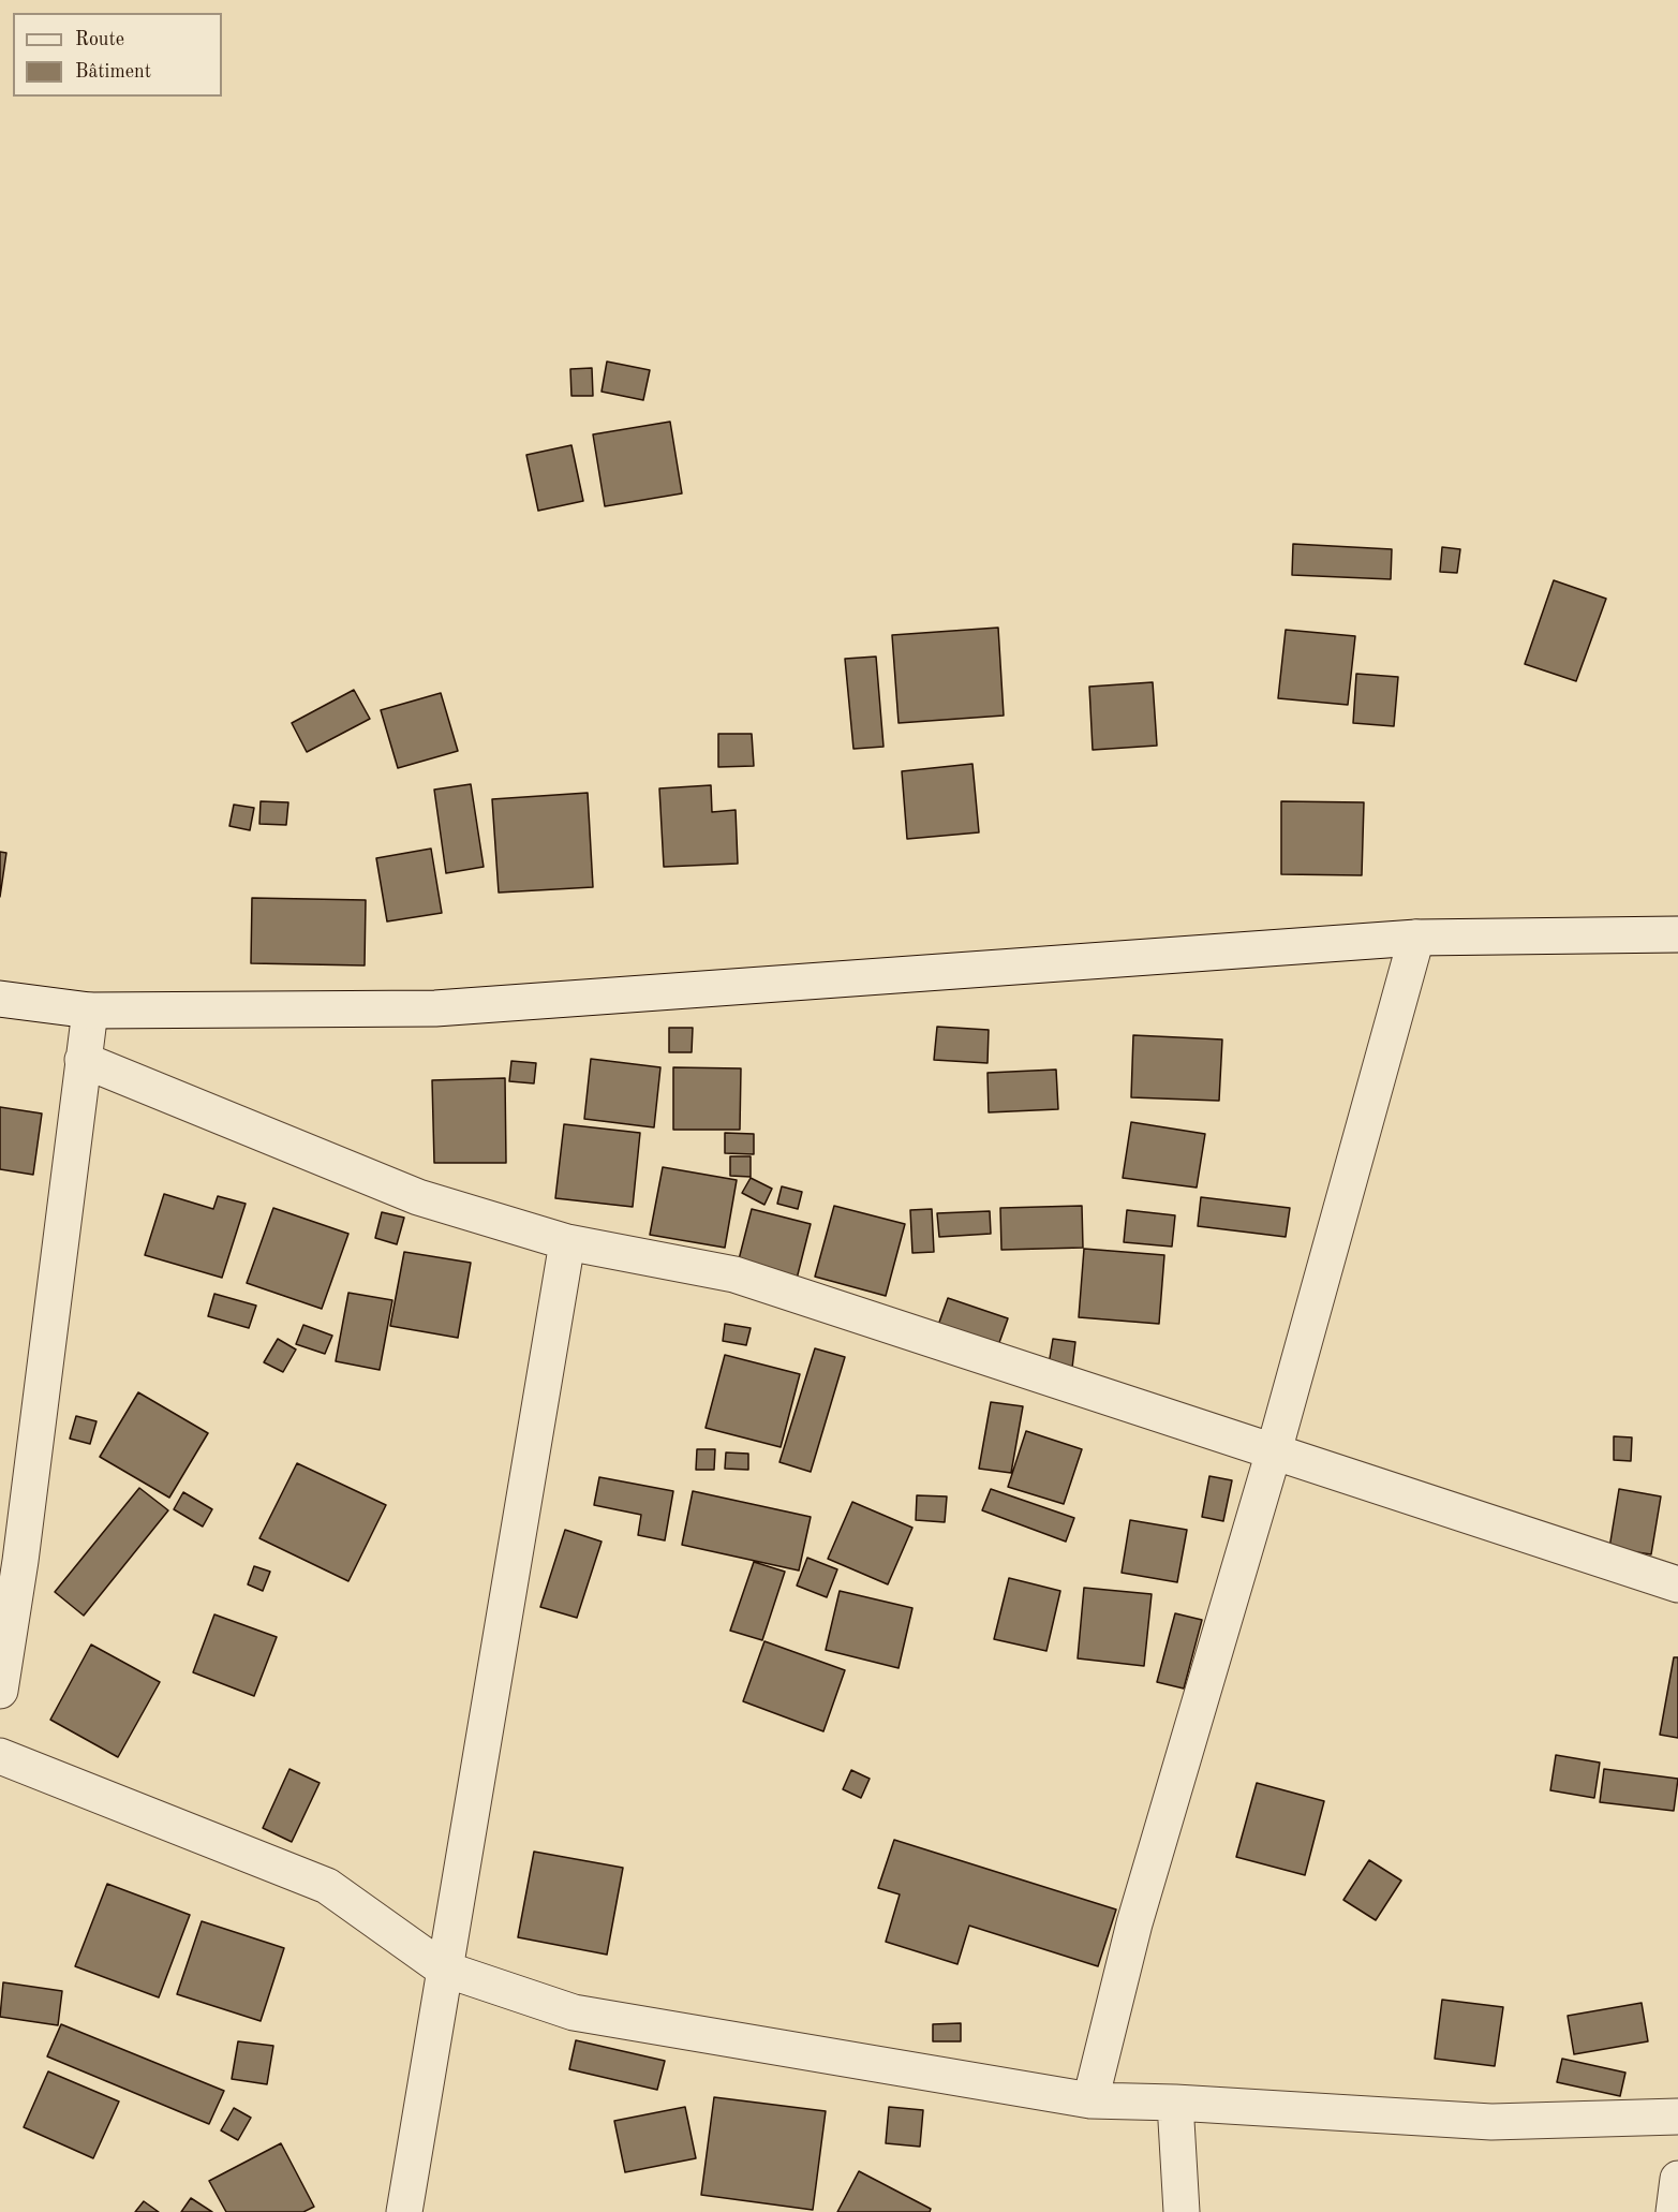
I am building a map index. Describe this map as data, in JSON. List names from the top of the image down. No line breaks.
{"legend":["Route","Bâtiment"]}
